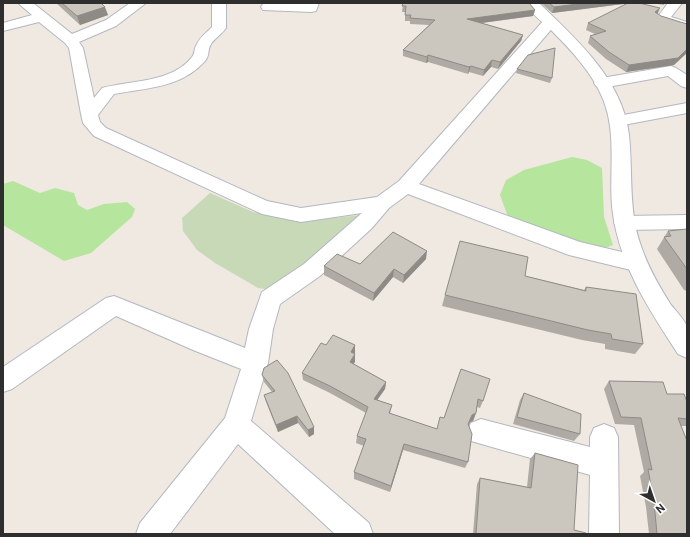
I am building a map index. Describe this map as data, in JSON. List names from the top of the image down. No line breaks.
{"north":"bottom right"}
